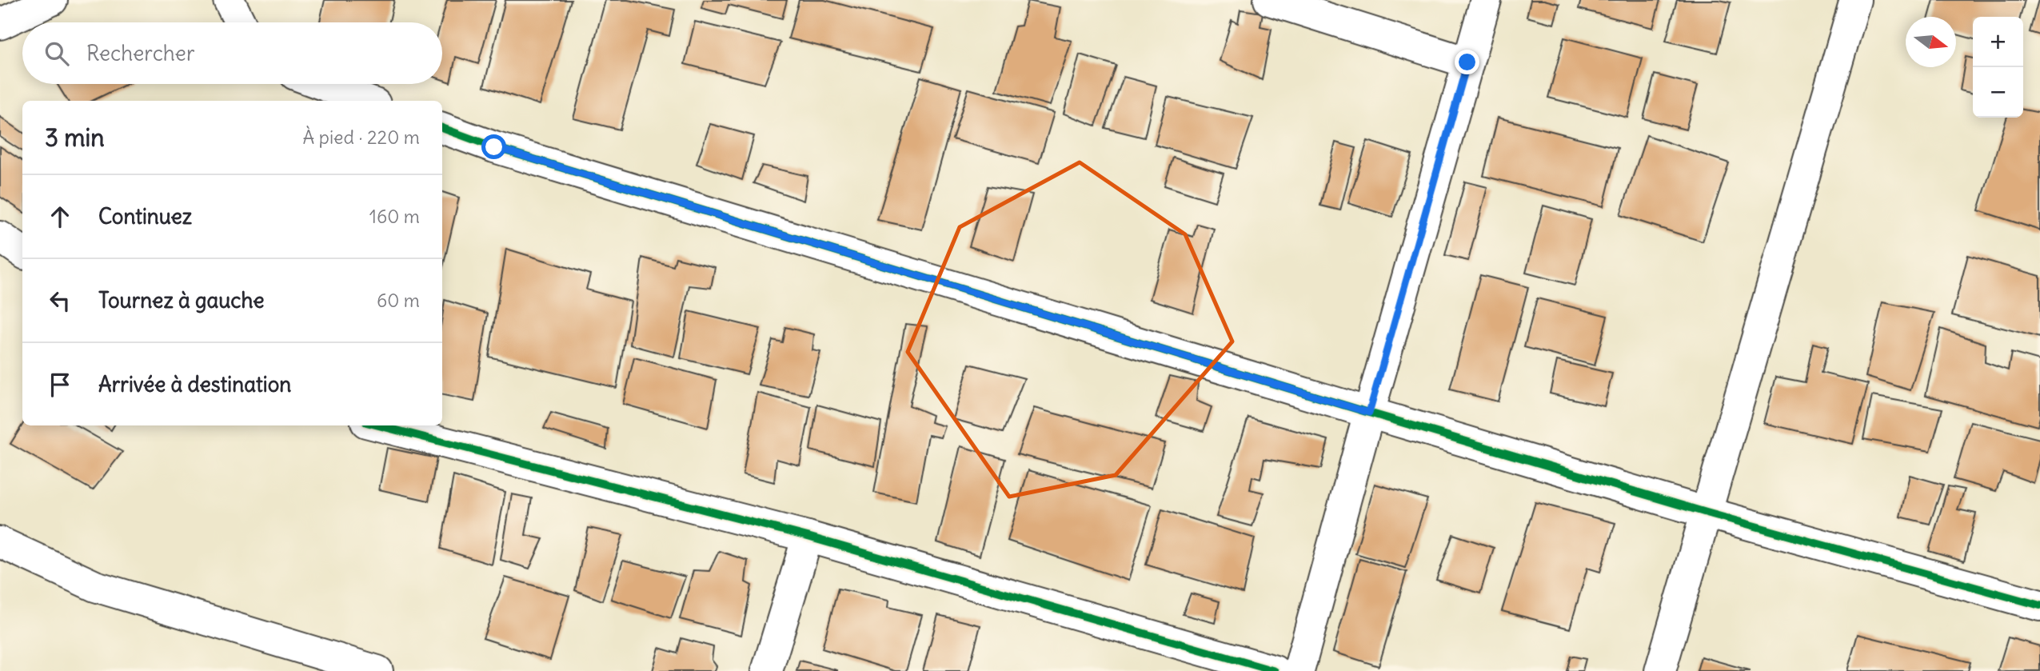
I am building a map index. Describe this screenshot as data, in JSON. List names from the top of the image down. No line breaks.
{"north":"right","page":{"map_buttons":["+","−"],"search":"Rechercher","heading":["3 min","À pied · 220 m"],"list":[["Continuez","160 m"],["Tournez à gauche","60 m"],"Arrivée à destination"]}}
